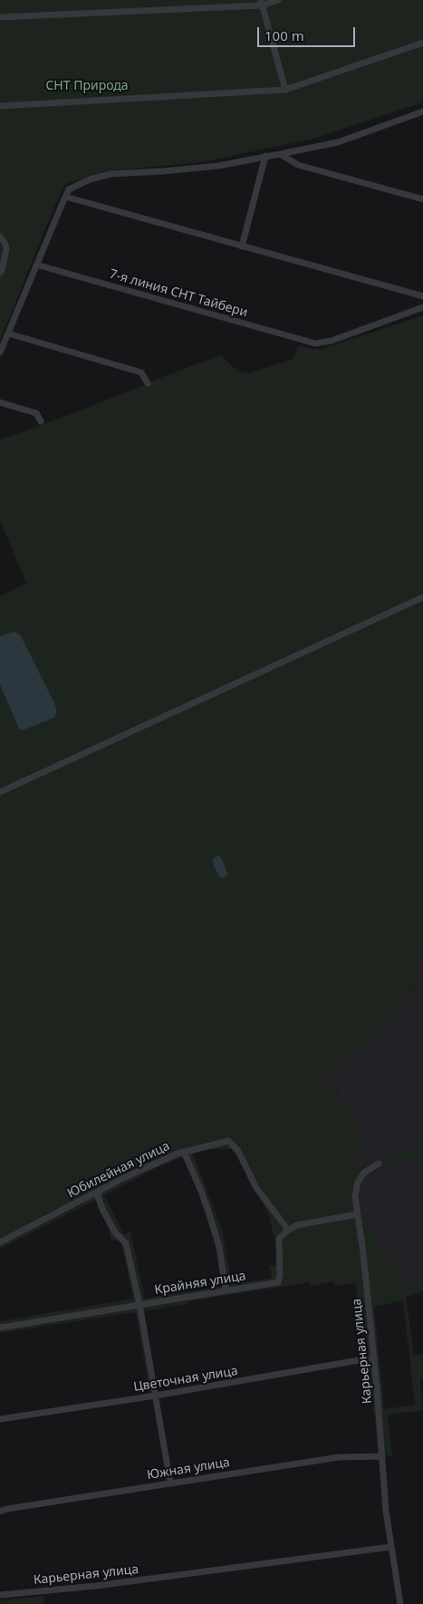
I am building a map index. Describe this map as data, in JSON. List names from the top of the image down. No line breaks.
{"streets":{"street":["7-я линия СНТ Тайбери","Юбилейная улица","Крайняя улица","Карьерная улица","Цветочная улица","Южная улица"]},"crossings":[["Юбилейная улица","Крайняя улица"],["Карьерная улица","Цветочная улица"],["Карьерная улица","Южная улица"]],"parks":["СНТ Природа"],"scale_bar":"100 m"}
